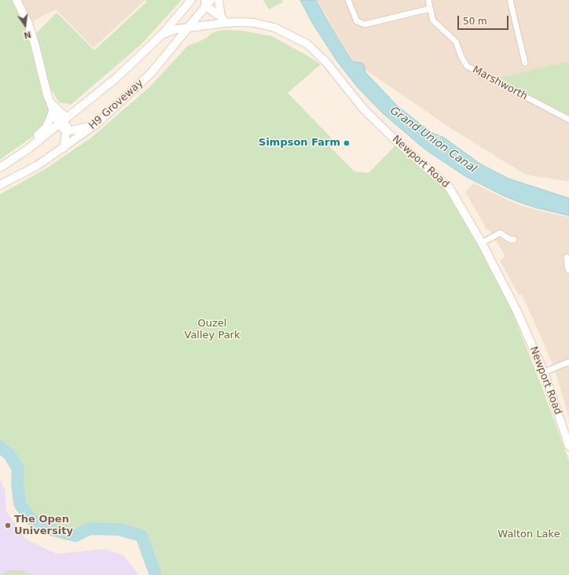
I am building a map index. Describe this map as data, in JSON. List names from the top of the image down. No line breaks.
{"streets":{"street":["Marshworth","H9 Groveway","Newport Road"]},"crossings":[["H9 Groveway","Newport Road"]],"water":["Grand Union Canal"],"parks":["Ouzel Valley Park","Walton Lake"],"places":["Simpson Farm","The Open University"],"scale_bar":"50 m","north":"bottom"}
